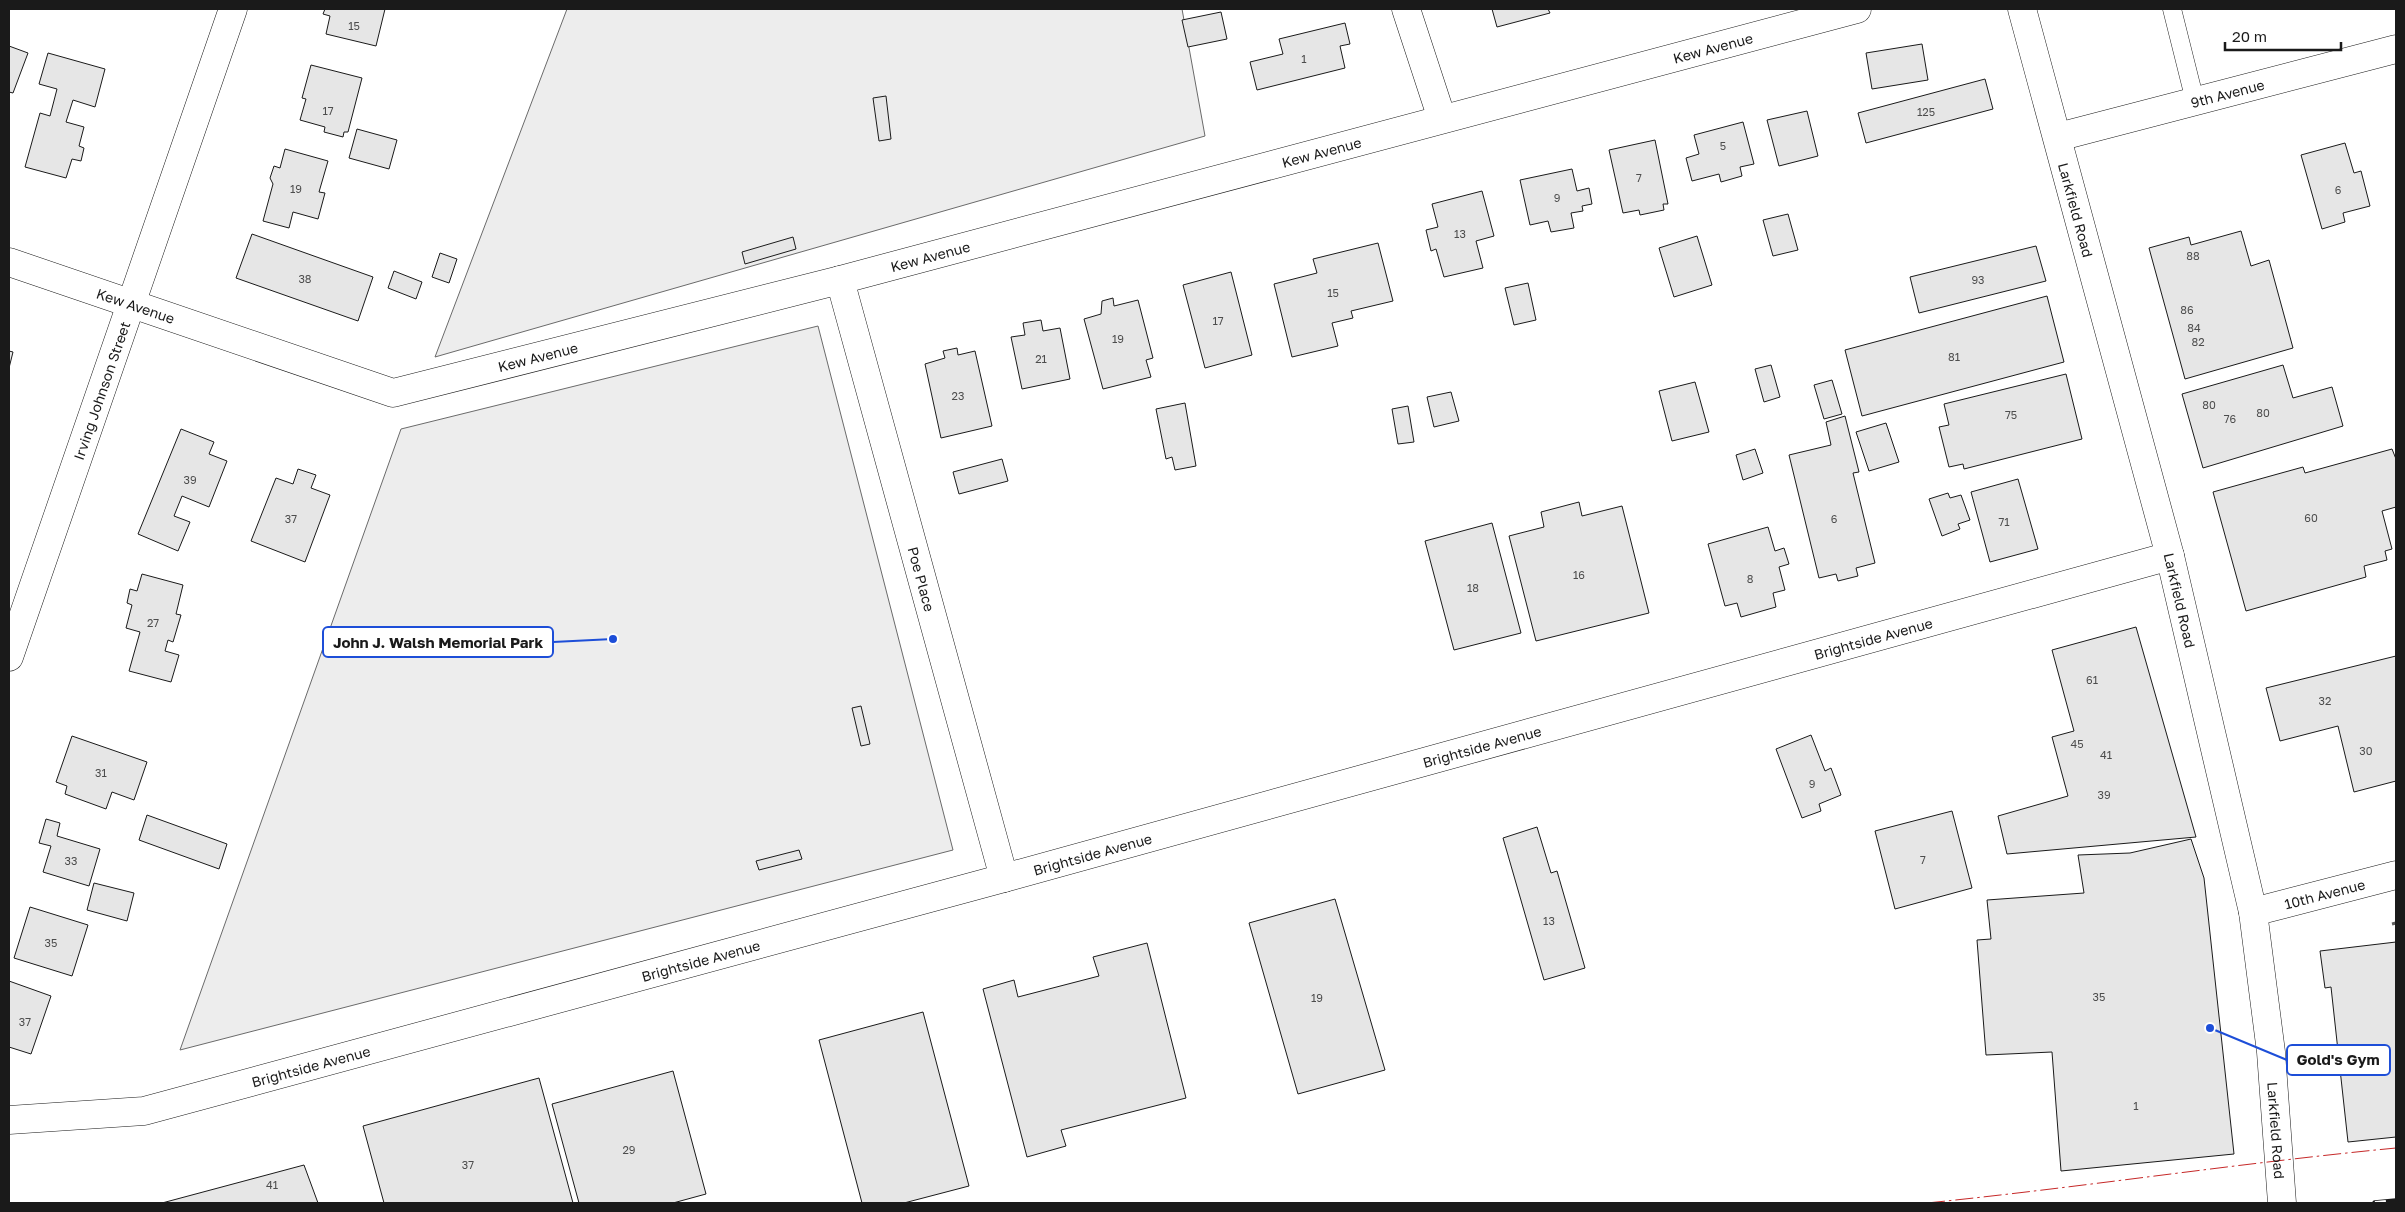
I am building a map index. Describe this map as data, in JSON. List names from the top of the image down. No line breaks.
{"streets":{"street":["Kew Avenue","9th Avenue","Larkfield Road","Irving Johnson Street","Poe Place","Brightside Avenue","10th Avenue"]},"crossings":[["Kew Avenue","Irving Johnson Street"],["Kew Avenue","Poe Place"],["9th Avenue","Larkfield Road"],["Larkfield Road","Brightside Avenue"],["Larkfield Road","10th Avenue"],["Poe Place","Brightside Avenue"]],"places":["John J. Walsh Memorial Park","Gold's Gym"],"house_numbers":["15","1","17","125","5","7","19","6","9","13","88","38","93","15","86","17","84","19","82","81","21","23","80","80","75","76","39","60","37","6","71","16","8","18","27","61","32","45","30","41","31","9","39","7","33","13","35","35","19","37","1","29","37","41"],"scale_bar":"20 m"}
